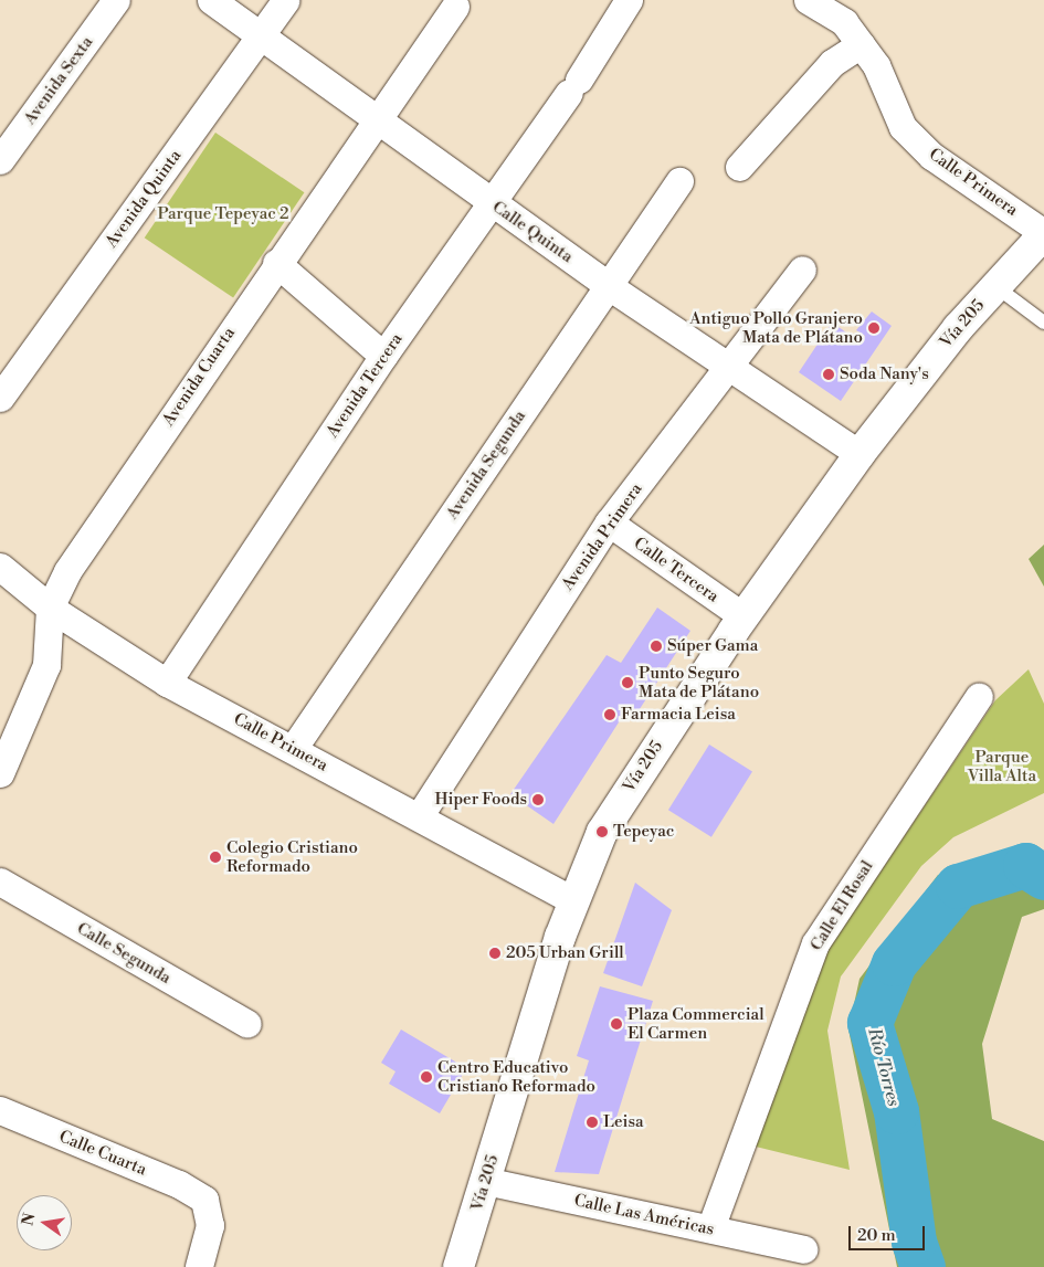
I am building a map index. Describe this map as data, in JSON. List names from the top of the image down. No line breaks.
{"streets":{"main road":["Vía 205"],"street":["Avenida Sexta","Calle Primera","Avenida Quinta","Calle Quinta","Avenida Cuarta","Avenida Tercera","Avenida Segunda","Avenida Primera","Calle Tercera","Calle El Rosal","Calle Segunda","Calle Cuarta","Calle Las Américas"]},"crossings":[["Calle Primera","Vía 205"],["Calle Primera","Avenida Cuarta"],["Calle Primera","Avenida Tercera"],["Calle Primera","Avenida Segunda"],["Calle Primera","Avenida Primera"],["Avenida Quinta","Calle Quinta"],["Calle Quinta","Vía 205"],["Calle Quinta","Avenida Cuarta"],["Calle Quinta","Avenida Tercera"],["Calle Quinta","Avenida Segunda"],["Calle Quinta","Avenida Primera"],["Vía 205","Calle Tercera"],["Vía 205","Calle Las Américas"],["Avenida Primera","Calle Tercera"],["Calle El Rosal","Calle Las Américas"]],"water":["Río Torres"],"parks":["Parque Tepeyac 2","Parque Villa Alta"],"places":["Antiguo Pollo Granjero Mata de Plátano","Soda Nany's","Súper Gama","Punto Seguro Mata de Plátano","Farmacia Leisa","Hiper Foods","Tepeyac","Colegio Cristiano Reformado","205 Urban Grill","Plaza Commercial El Carmen","Centro Educativo Cristiano Reformado","Leisa"],"scale_bar":"20 m","north":"left"}
